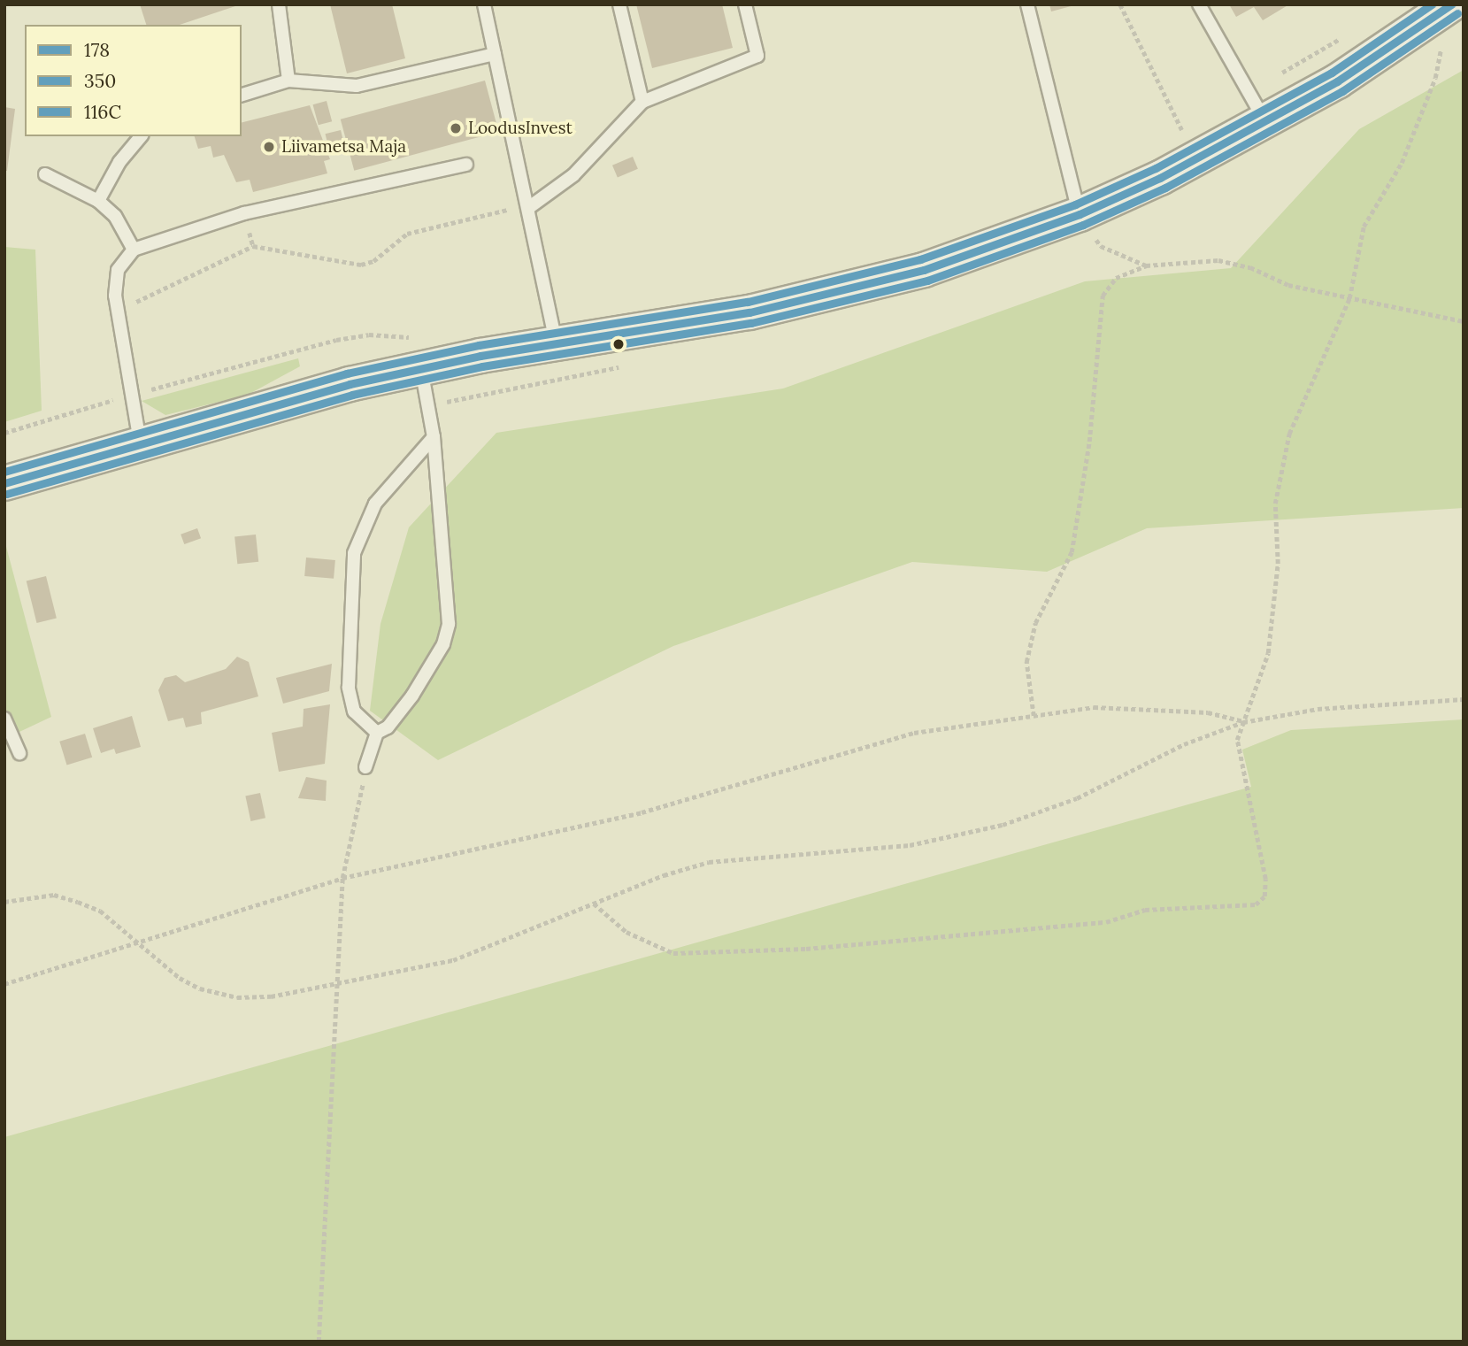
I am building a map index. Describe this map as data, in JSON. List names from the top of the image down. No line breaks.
{"places":["LoodusInvest","Liivametsa Maja"],"lines":["transit line 178","transit line 116C","transit line 350"],"legend":["178","350","116C"]}
